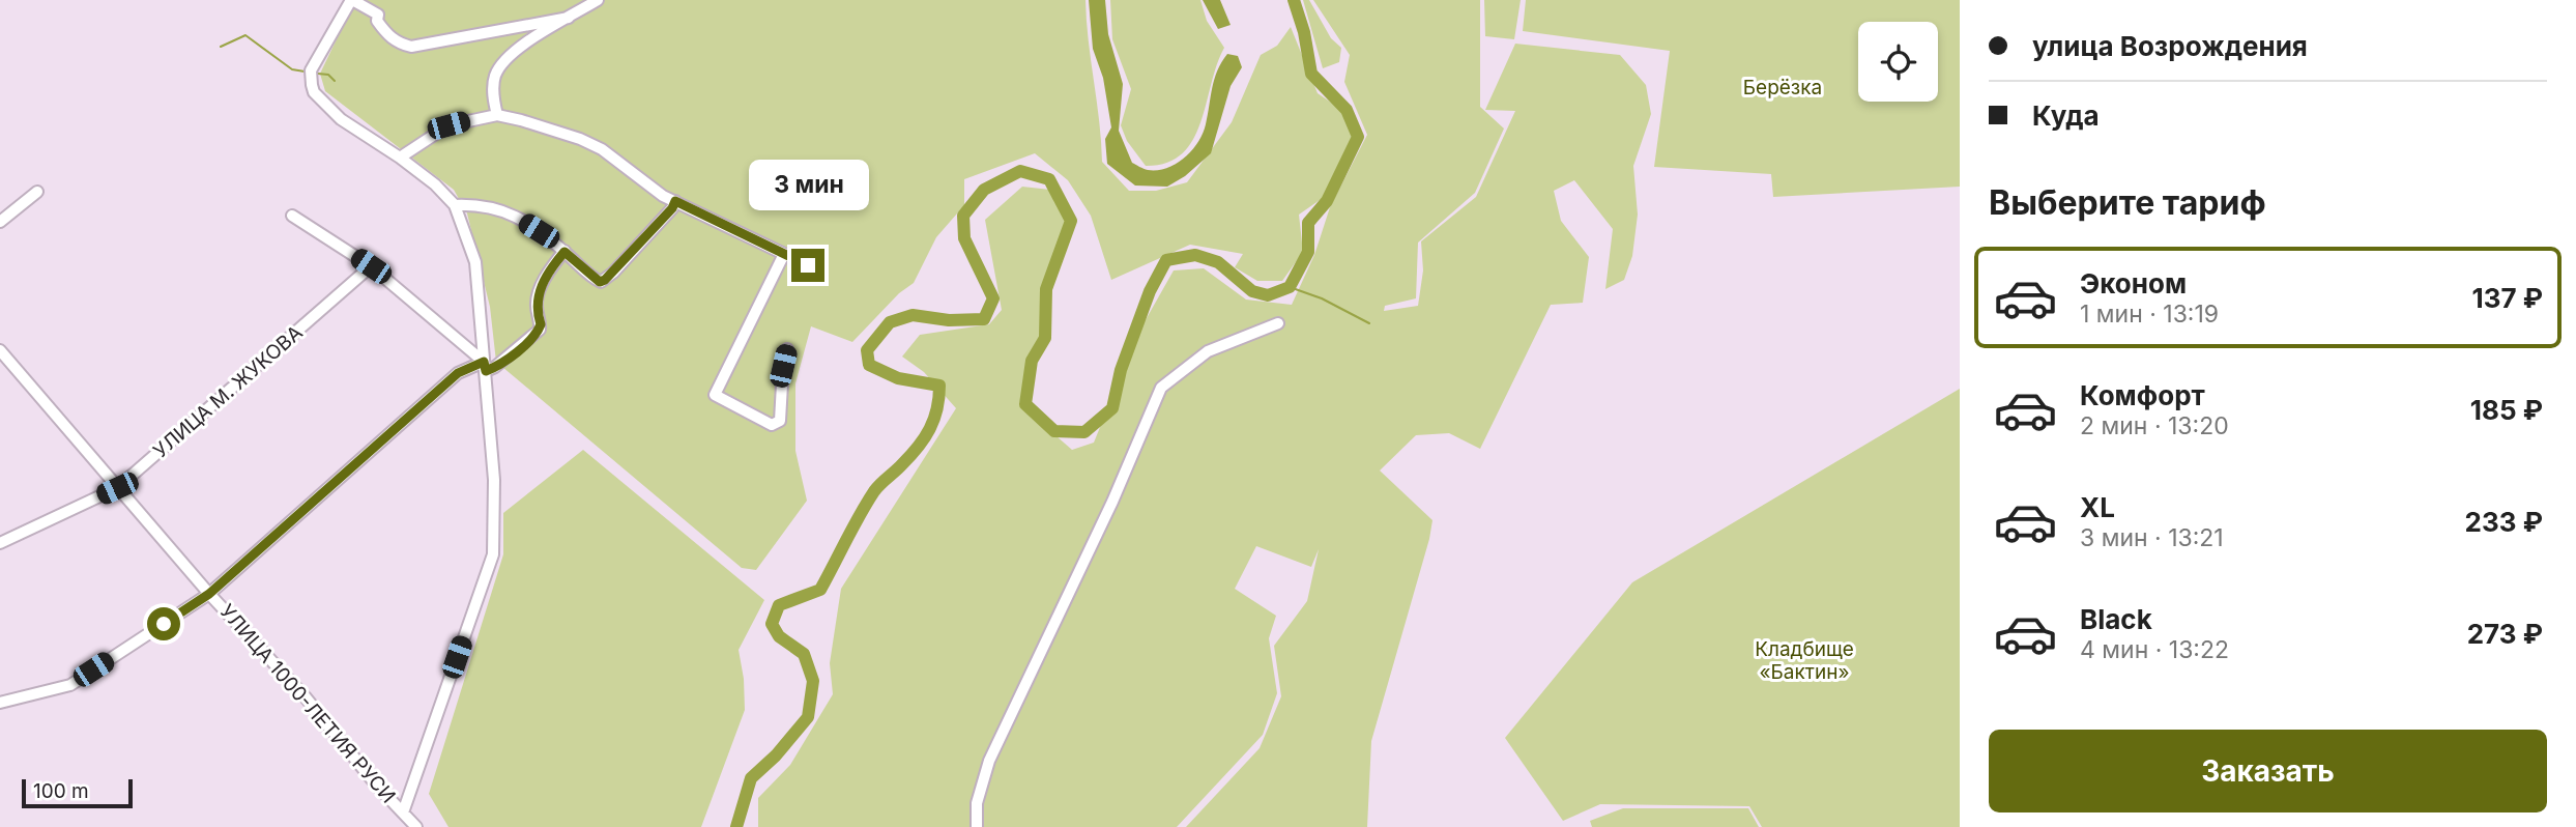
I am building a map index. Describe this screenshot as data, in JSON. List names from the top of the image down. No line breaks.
{"streets":{"street":["УЛИЦА М. ЖУКОВА","УЛИЦА 1000-ЛЕТИЯ РУСИ"]},"crossings":[["УЛИЦА М. ЖУКОВА","УЛИЦА 1000-ЛЕТИЯ РУСИ"]],"parks":["Берёзка","Кладбище «Бактин»"],"scale_bar":"100 m","page":{"banner":["улица Возрождения","Куда"],"bubble":"3 мин","heading":"Выберите тариф","list":[{"name":"Эконом","note":"1 мин · 13:19","value":"137 ₽"},{"name":"Комфорт","note":"2 мин · 13:20","value":"185 ₽"},{"name":"XL","note":"3 мин · 13:21","value":"233 ₽"},{"name":"Black","note":"4 мин · 13:22","value":"273 ₽"}],"buttons":"Заказать","scale":"100 m"}}
